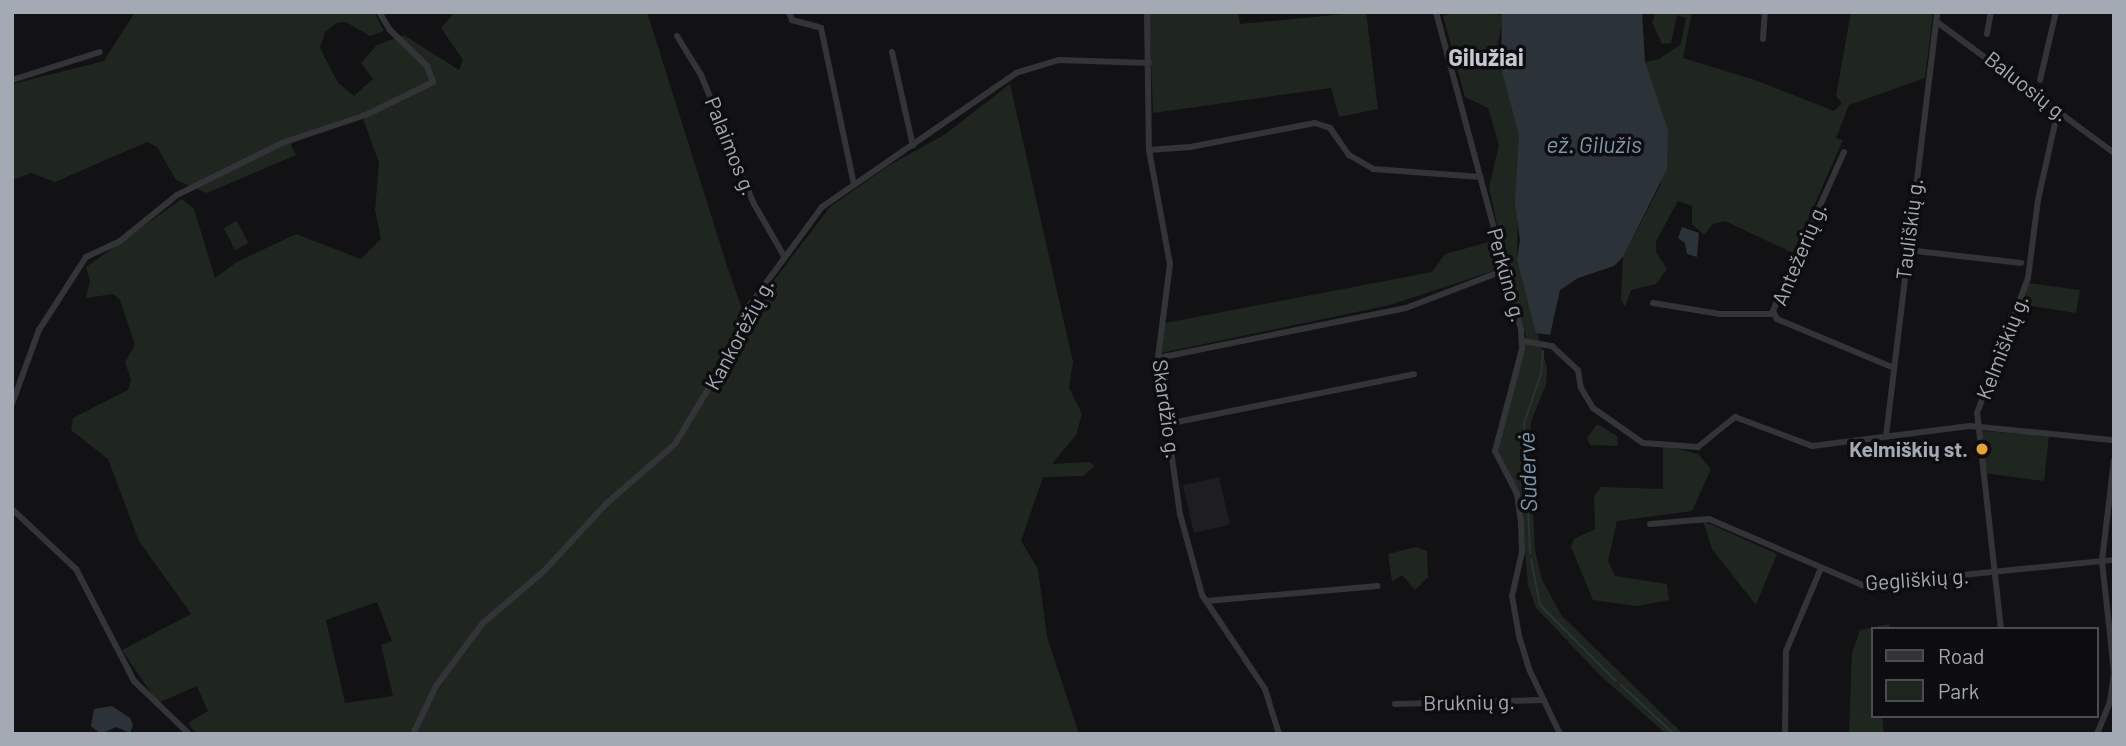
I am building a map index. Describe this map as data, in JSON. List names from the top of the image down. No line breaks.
{"streets":{"street":["Baluosių g.","Palaimos g.","Tauliškių g.","Antežerių g.","Perkūno g.","Kankorėžių g.","Kelmiškių g.","Skardžio g.","Gegliškių g.","Bruknių g."]},"crossings":[["Baluosių g.","Tauliškių g."],["Baluosių g.","Kelmiškių g."],["Palaimos g.","Kankorėžių g."],["Tauliškių g.","Antežerių g."],["Perkūno g.","Bruknių g."],["Kankorėžių g.","Skardžio g."],["Kelmiškių g.","Gegliškių g."]],"districts":["Gilužiai"],"water":["ež. Gilužis","Sudervė"],"places":["Kelmiškių st."],"legend":["Road","Park"]}
